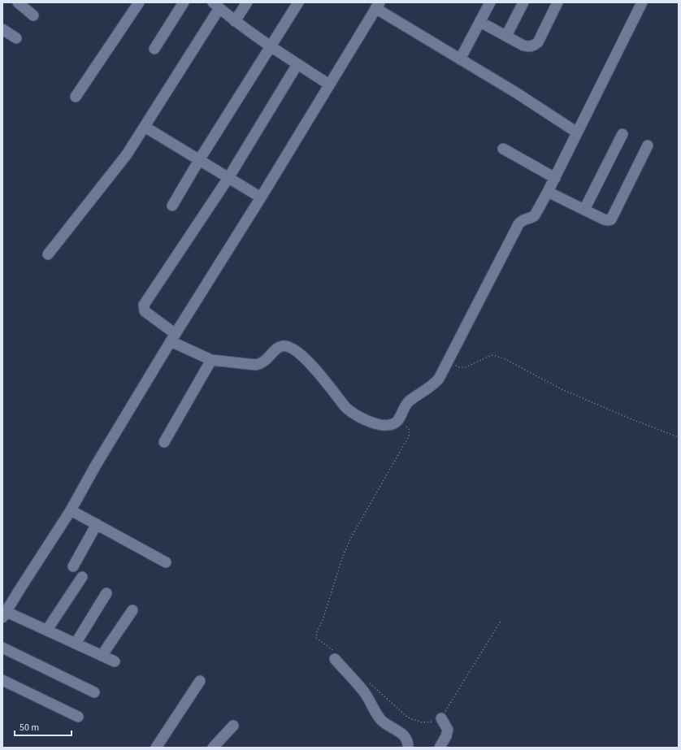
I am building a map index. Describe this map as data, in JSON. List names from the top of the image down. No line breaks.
{"scale_bar":"50 m"}
